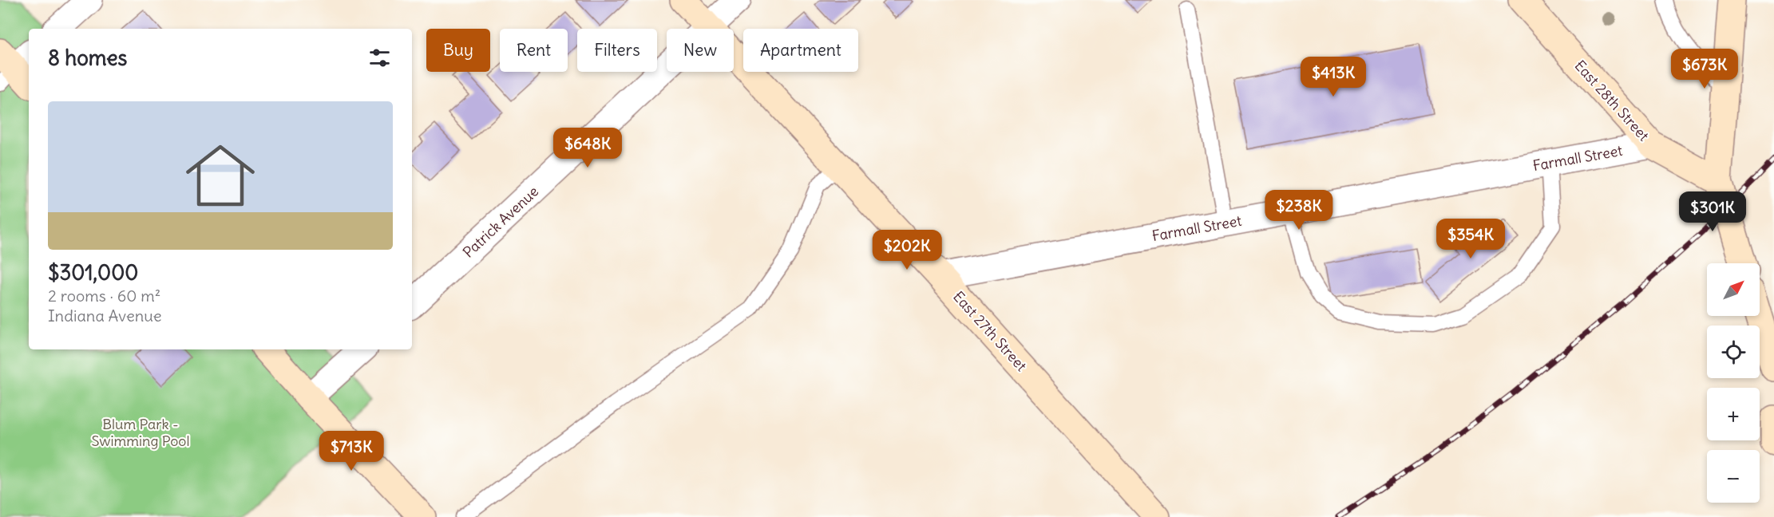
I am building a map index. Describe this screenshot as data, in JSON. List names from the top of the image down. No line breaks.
{"streets":{"street":["East 28th Street","Farmall Street","Patrick Avenue","East 27th Street"]},"crossings":[["East 28th Street","Farmall Street"],["Farmall Street","East 27th Street"],["Patrick Avenue","East 27th Street"]],"parks":["Blum Park - Swimming Pool"],"north":"top right","page":{"chip":["Buy","Rent","Filters","New","Apartment"],"heading":"8 homes","price":["$673K","$413K","$648K","$238K","$301K","$354K","$202K","$713K"],"list":[{"name":"$301,000","note":"2 rooms · 60 m² · Indiana Avenue"}],"map_buttons":["+","−"]}}
